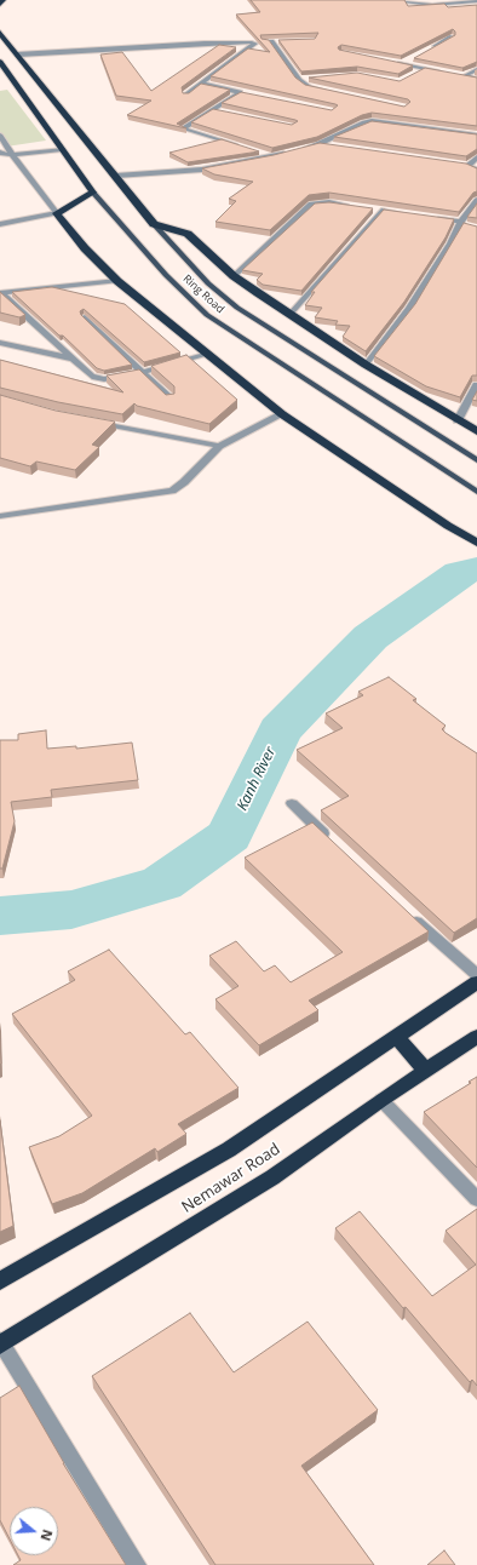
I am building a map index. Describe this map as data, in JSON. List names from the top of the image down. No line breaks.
{"streets":{"highway":["Ring Road","Nemawar Road"]},"water":["Kanh River"],"north":"right"}
